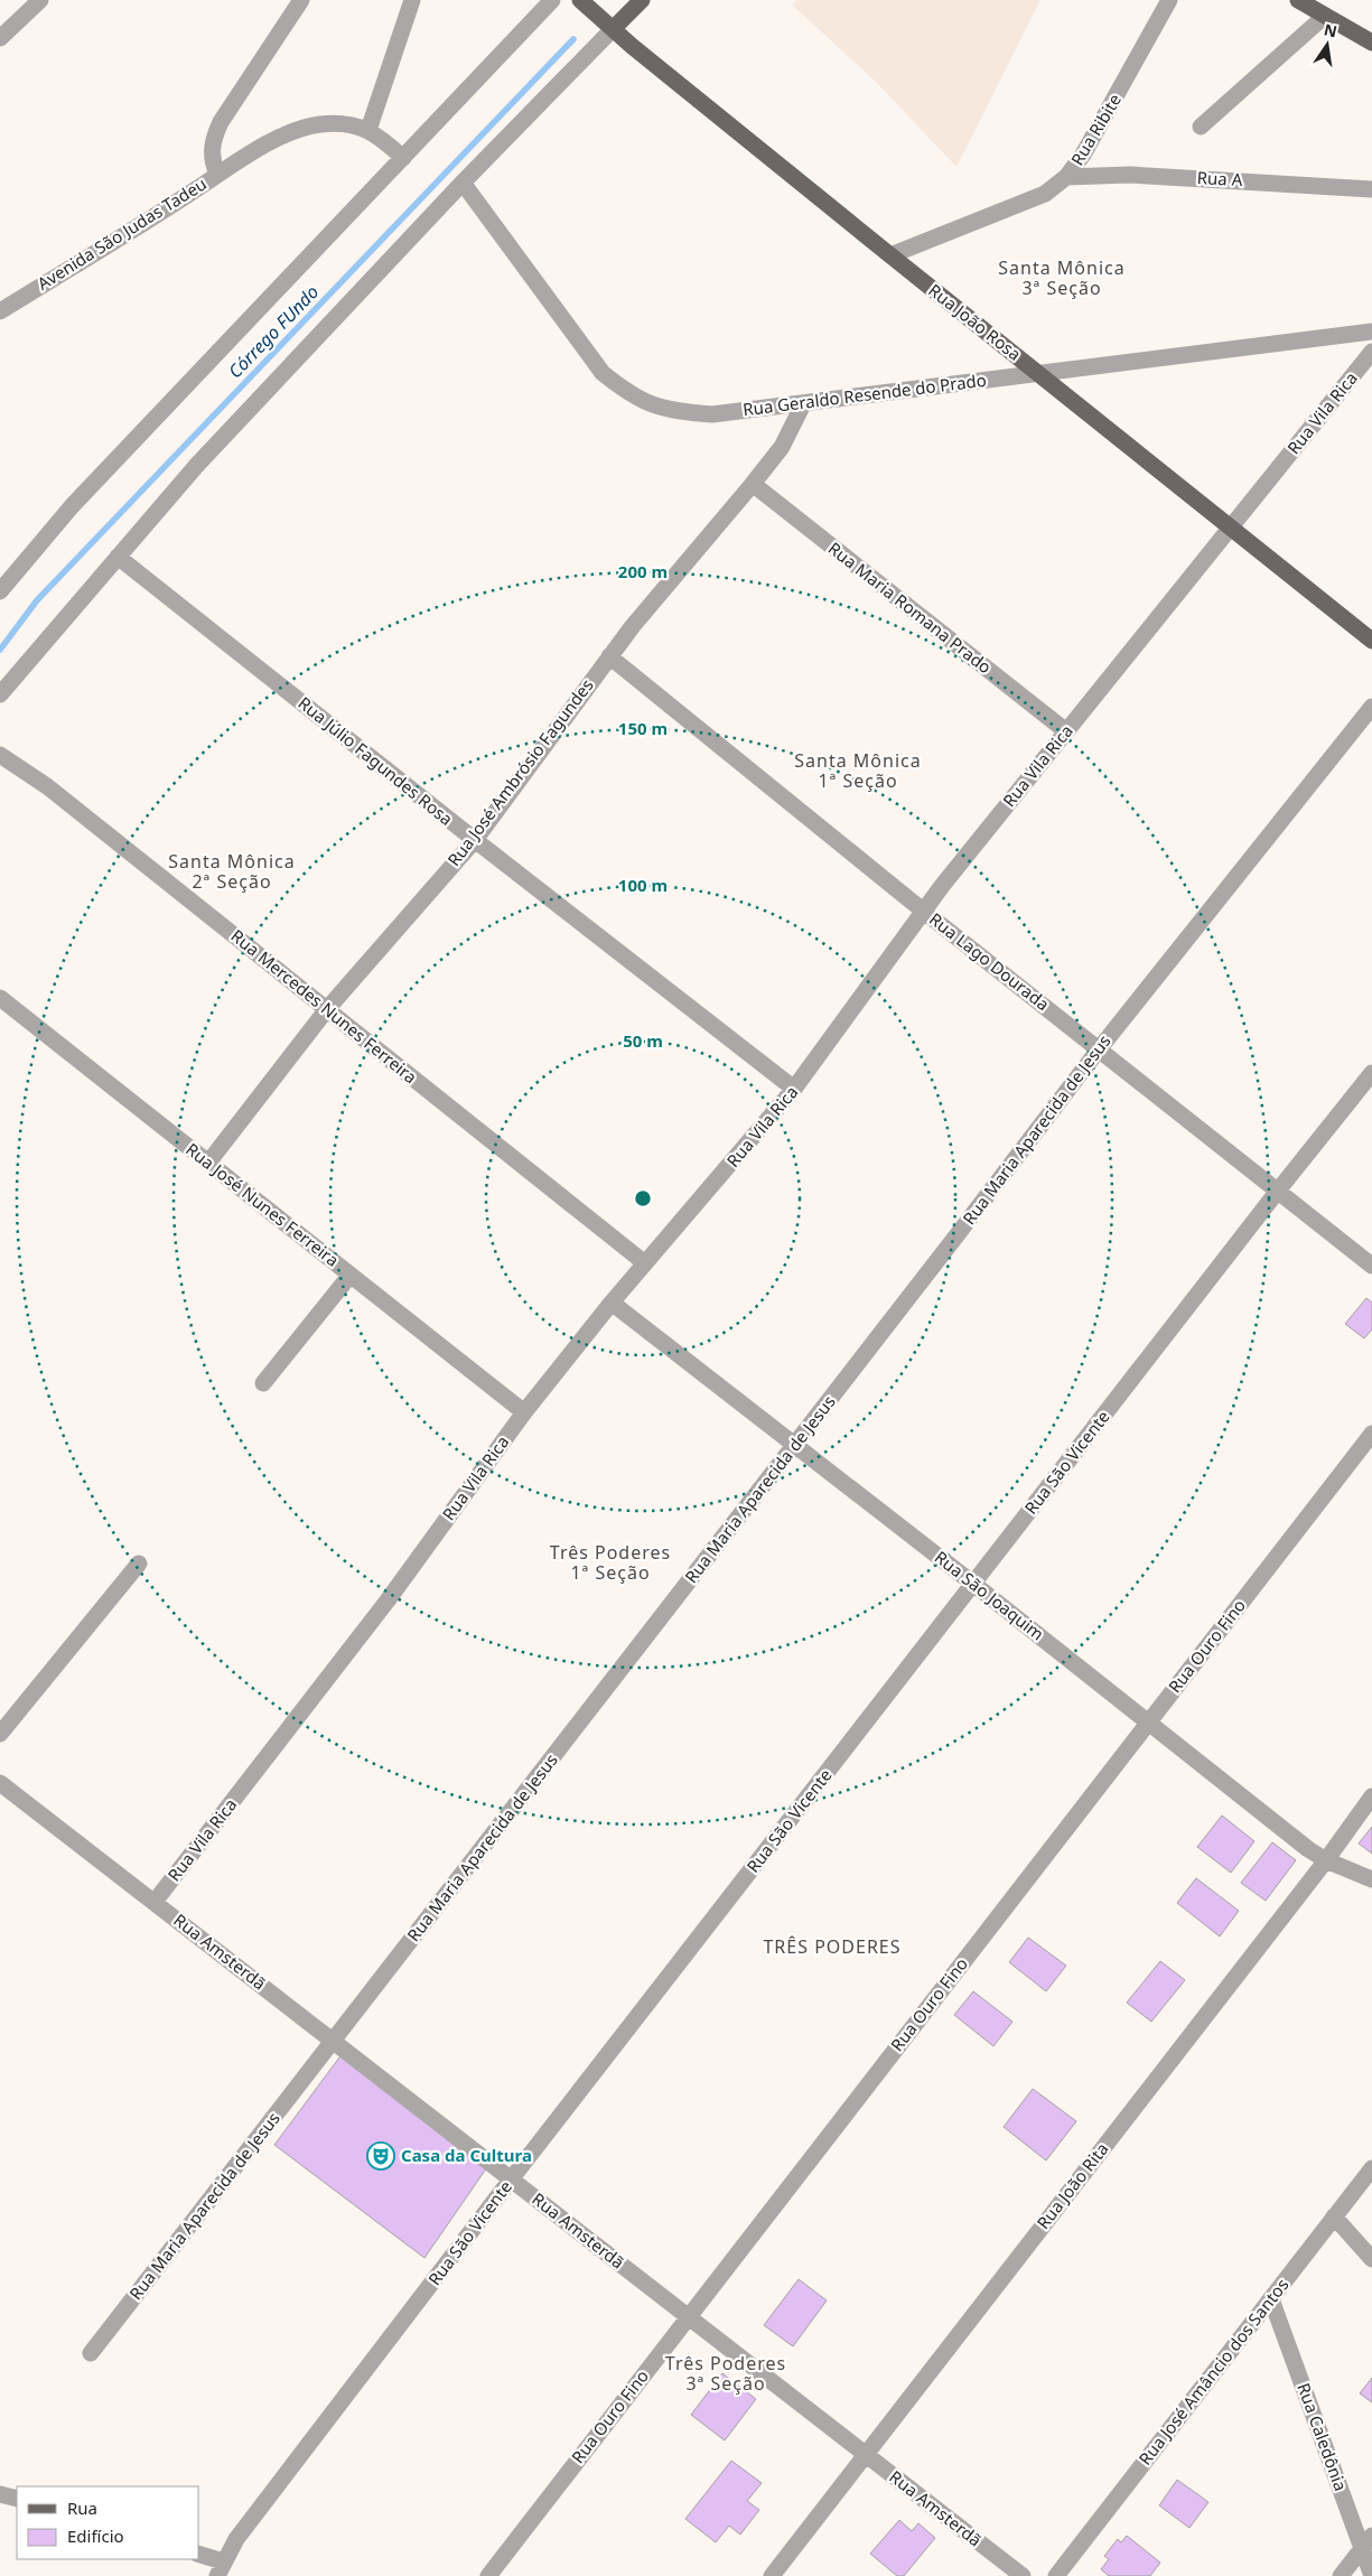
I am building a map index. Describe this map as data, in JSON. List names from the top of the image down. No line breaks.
{"streets":{"main road":["Rua João Rosa"],"street":["Rua Ribite","Rua A","Avenida São Judas Tadeu","Rua Geraldo Resende do Prado","Rua Vila Rica","Rua Maria Romana Prado","Rua Júlio Fagundes Rosa","Rua José Ambrósio Fagundes","Rua Lago Dourada","Rua Mercedes Nunes Ferreira","Rua Maria Aparecida de Jesus","Rua José Nunes Ferreira","Rua São Vicente","Rua São Joaquim","Rua Ouro Fino","Rua Amsterdã","Rua João Rita","Rua José Amâncio dos Santos","Rua Caledônia"]},"crossings":[["Rua Ribite","Rua A"],["Rua Ribite","Rua João Rosa"],["Rua João Rosa","Rua Geraldo Resende do Prado"],["Rua João Rosa","Rua Vila Rica"],["Rua Geraldo Resende do Prado","Rua José Ambrósio Fagundes"],["Rua Vila Rica","Rua Maria Romana Prado"],["Rua Vila Rica","Rua Júlio Fagundes Rosa"],["Rua Vila Rica","Rua Lago Dourada"],["Rua Vila Rica","Rua Mercedes Nunes Ferreira"],["Rua Vila Rica","Rua José Nunes Ferreira"],["Rua Vila Rica","Rua São Joaquim"],["Rua Vila Rica","Rua Amsterdã"],["Rua Maria Romana Prado","Rua José Ambrósio Fagundes"],["Rua Júlio Fagundes Rosa","Rua José Ambrósio Fagundes"],["Rua José Ambrósio Fagundes","Rua Lago Dourada"],["Rua José Ambrósio Fagundes","Rua Mercedes Nunes Ferreira"],["Rua José Ambrósio Fagundes","Rua José Nunes Ferreira"],["Rua Lago Dourada","Rua Maria Aparecida de Jesus"],["Rua Lago Dourada","Rua São Vicente"],["Rua Maria Aparecida de Jesus","Rua São Joaquim"],["Rua Maria Aparecida de Jesus","Rua Amsterdã"],["Rua São Vicente","Rua São Joaquim"],["Rua São Vicente","Rua Amsterdã"],["Rua São Joaquim","Rua Ouro Fino"],["Rua São Joaquim","Rua João Rita"],["Rua Ouro Fino","Rua Amsterdã"],["Rua Amsterdã","Rua João Rita"],["Rua José Amâncio dos Santos","Rua Caledônia"]],"districts":["Santa Mônica 3ª Seção","Santa Mônica 1ª Seção","Santa Mônica 2ª Seção","Três Poderes 1ª Seção","TRÊS PODERES","Três Poderes 3ª Seção"],"water":["Córrego FUndo"],"places":{"theatre":["Casa da Cultura"]},"legend":["Rua","Edifício"],"north":"top","rings":["200 m","150 m","100 m","50 m"]}
